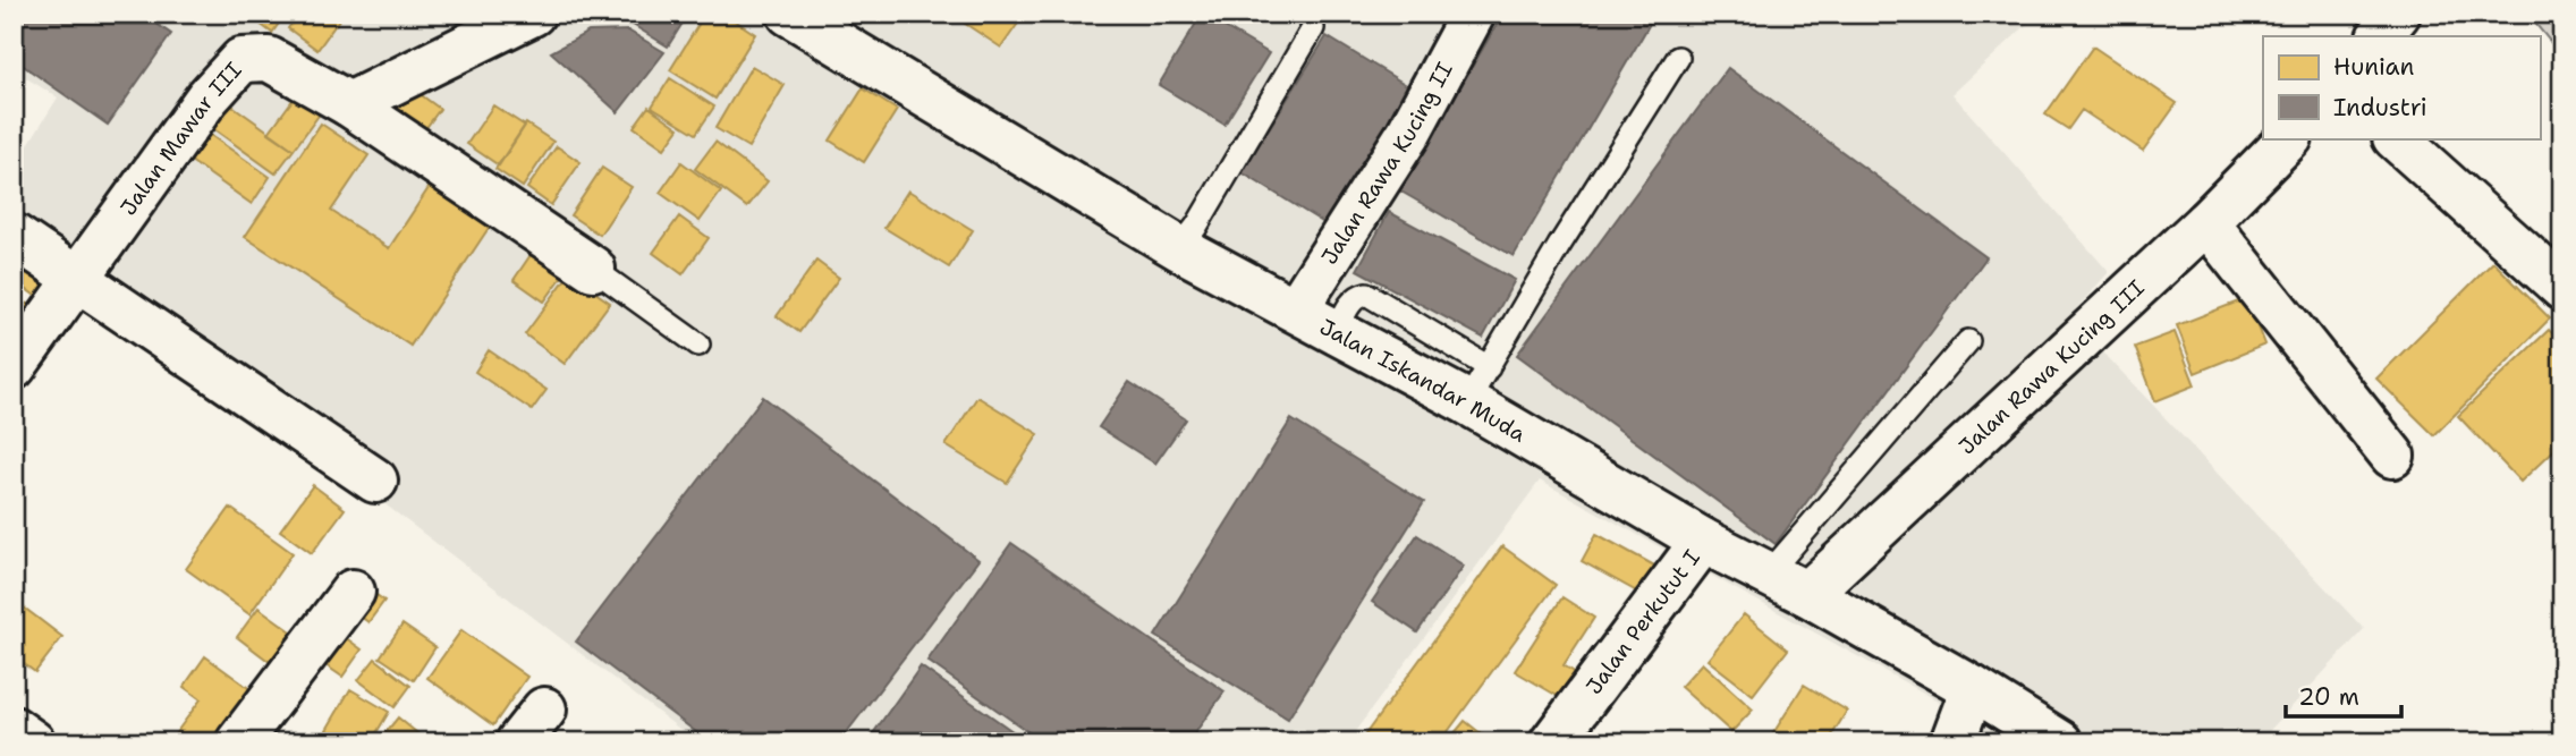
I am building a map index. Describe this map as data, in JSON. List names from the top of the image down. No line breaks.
{"streets":{"street":["Jalan Mawar III","Jalan Rawa Kucing II","Jalan Rawa Kucing III","Jalan Iskandar Muda","Jalan Perkutut I"]},"crossings":[["Jalan Rawa Kucing II","Jalan Iskandar Muda"],["Jalan Rawa Kucing III","Jalan Iskandar Muda"],["Jalan Iskandar Muda","Jalan Perkutut I"]],"legend":["Hunian","Industri"],"scale_bar":"20 m"}
